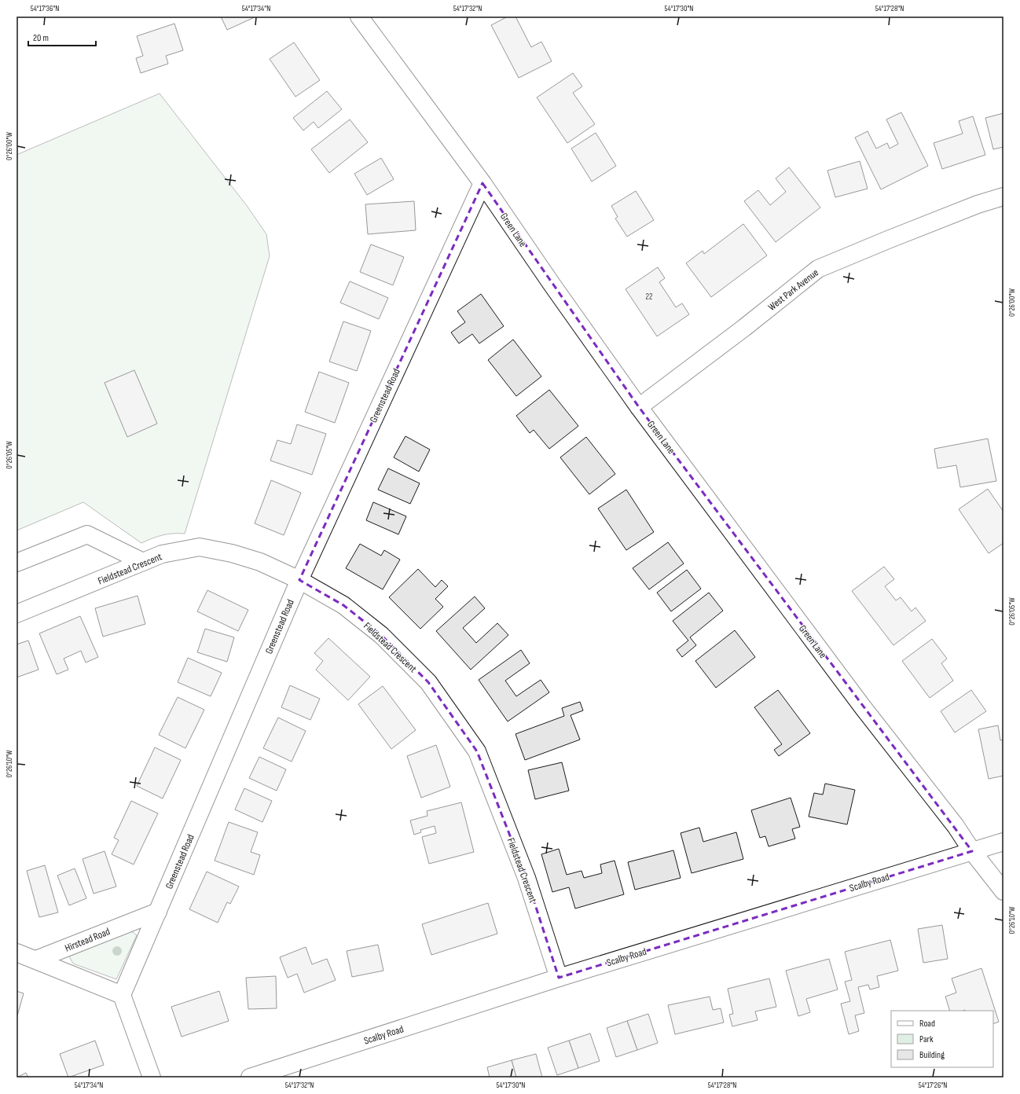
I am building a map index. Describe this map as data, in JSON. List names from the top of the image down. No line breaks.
{"streets":{"main road":["Green Lane","West Park Avenue","Greenstead Road","Fieldstead Crescent","Scalby Road","Hirstead Road"]},"crossings":[["Green Lane","West Park Avenue"],["Green Lane","Greenstead Road"],["Green Lane","Scalby Road"],["Greenstead Road","Fieldstead Crescent"],["Greenstead Road","Hirstead Road"],["Fieldstead Crescent","Scalby Road"]],"house_numbers":["22"],"legend":["Road","Park","Building"],"scale_bar":"20 m","coordinates":["54°17'36\"N","54°17'34\"N","54°17'32\"N","54°17'30\"N","54°17'28\"N","0°26'00\"W","0°26'05\"W","0°26'10\"W","54°17'26\"N"]}
